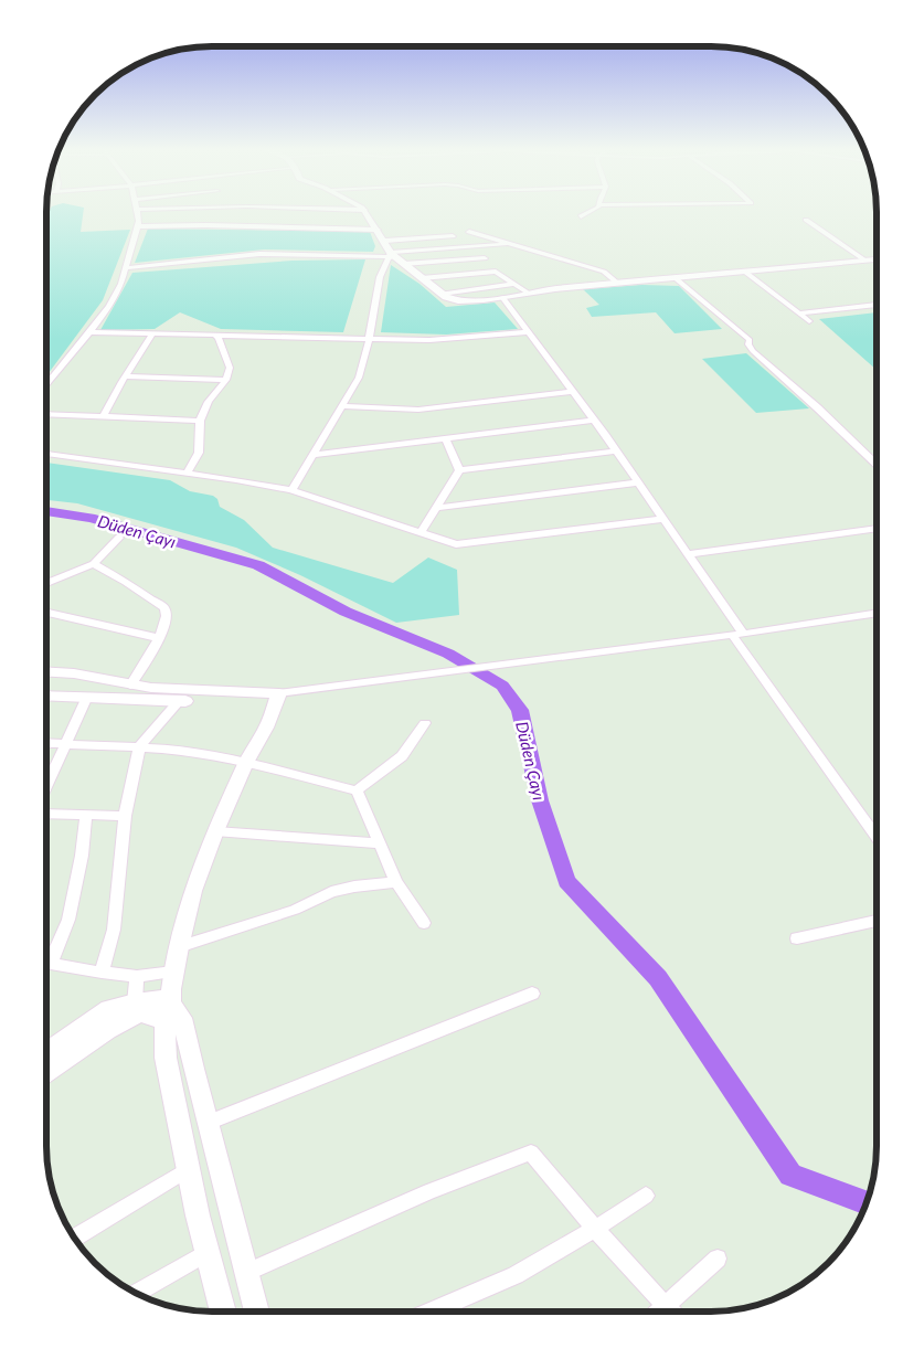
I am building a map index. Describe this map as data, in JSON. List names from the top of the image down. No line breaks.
{"water":["Düden Çayı"]}
